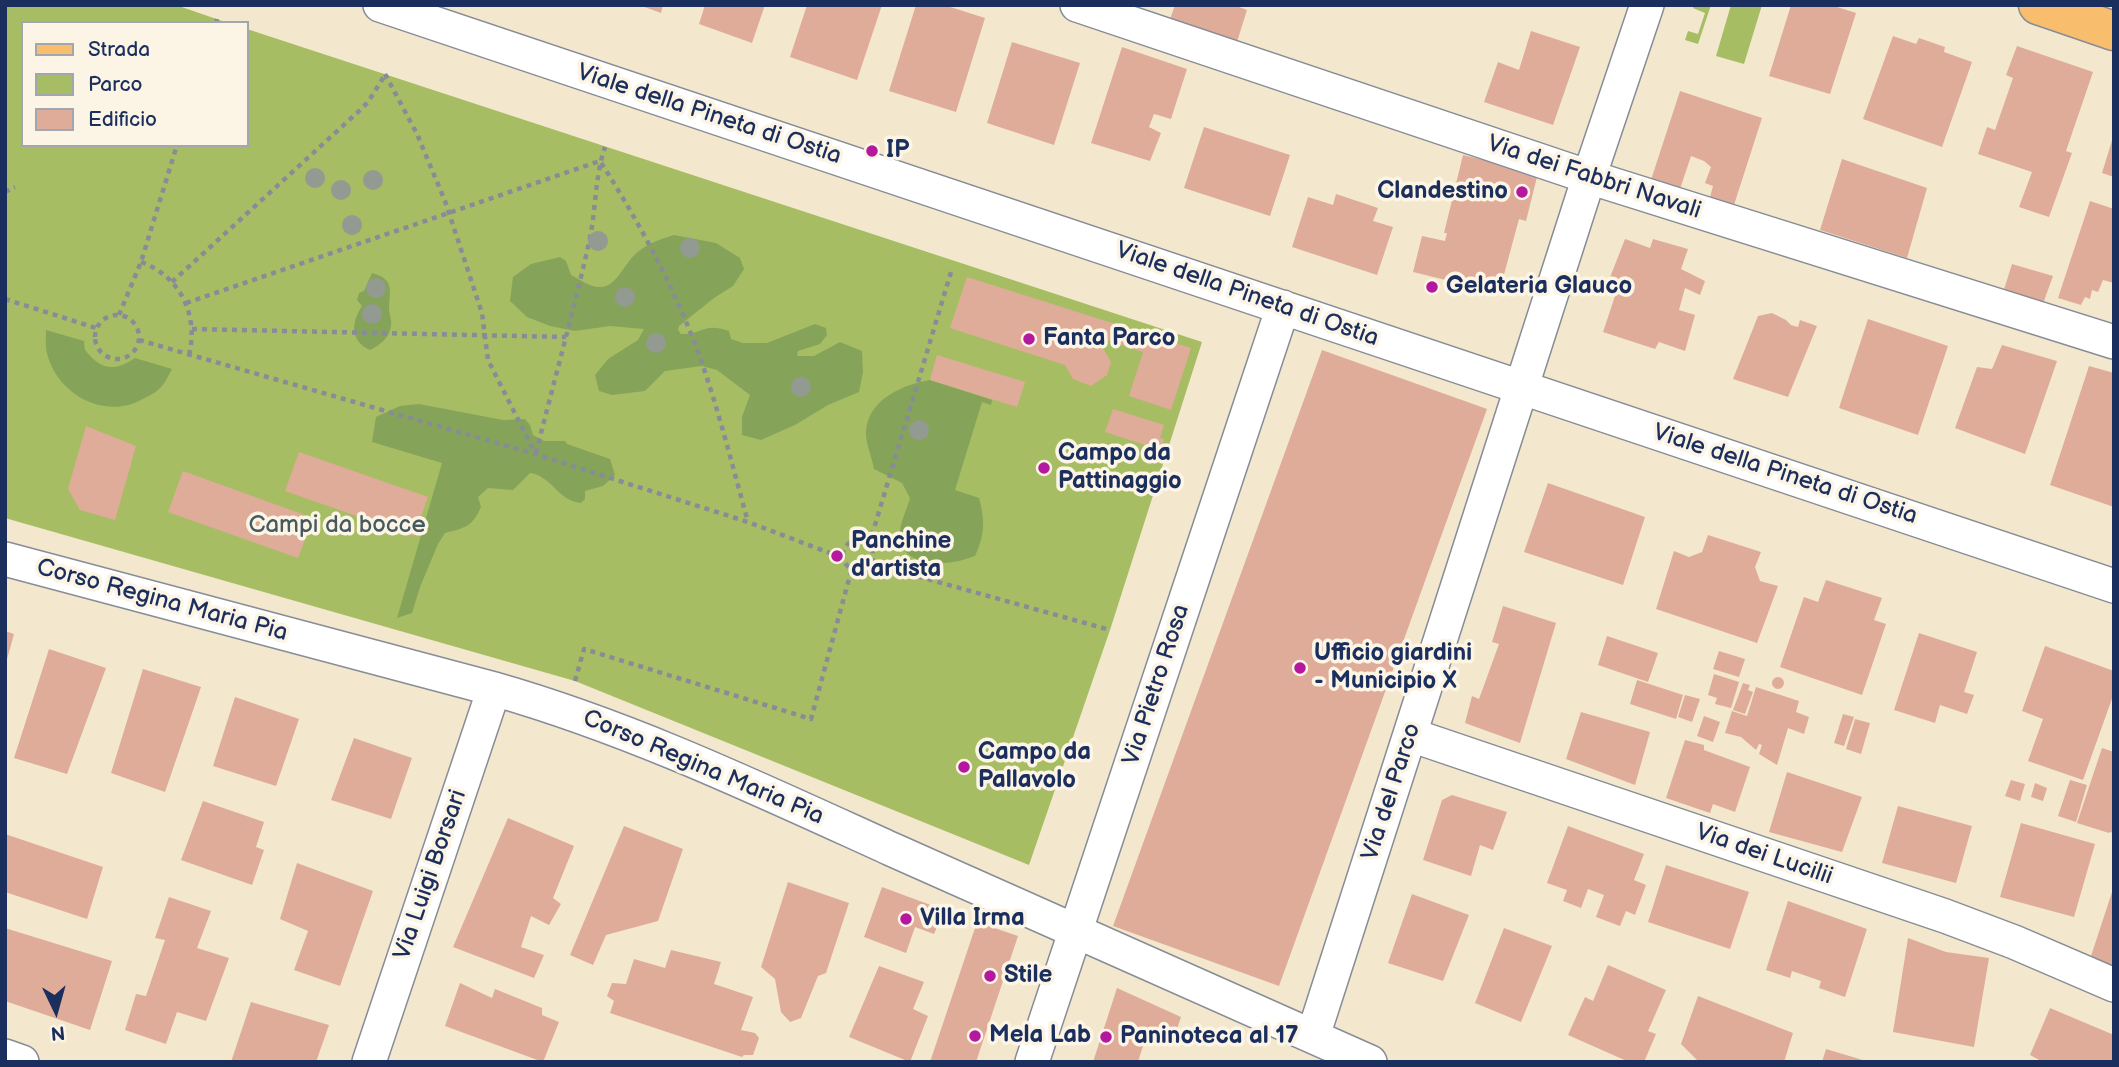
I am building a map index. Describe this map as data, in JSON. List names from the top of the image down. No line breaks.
{"streets":{"street":["Viale della Pineta di Ostia","Via dei Fabbri Navali","Corso Regina Maria Pia","Via Pietro Rosa","Via del Parco","Via dei Lucilii","Via Luigi Borsari"]},"crossings":[["Viale della Pineta di Ostia","Via Pietro Rosa"],["Viale della Pineta di Ostia","Via del Parco"],["Via dei Fabbri Navali","Via del Parco"],["Corso Regina Maria Pia","Via Pietro Rosa"],["Corso Regina Maria Pia","Via del Parco"],["Corso Regina Maria Pia","Via Luigi Borsari"],["Via del Parco","Via dei Lucilii"]],"parks":["Campi da bocce"],"places":["IP","Clandestino","Gelateria Glauco","Fanta Parco","Campo da Pattinaggio","Panchine d'artista","Ufficio giardini - Municipio X","Campo da Pallavolo","Villa Irma","Stile","Mela Lab","Paninoteca al 17"],"legend":["Strada","Parco","Edificio"],"north":"bottom"}
